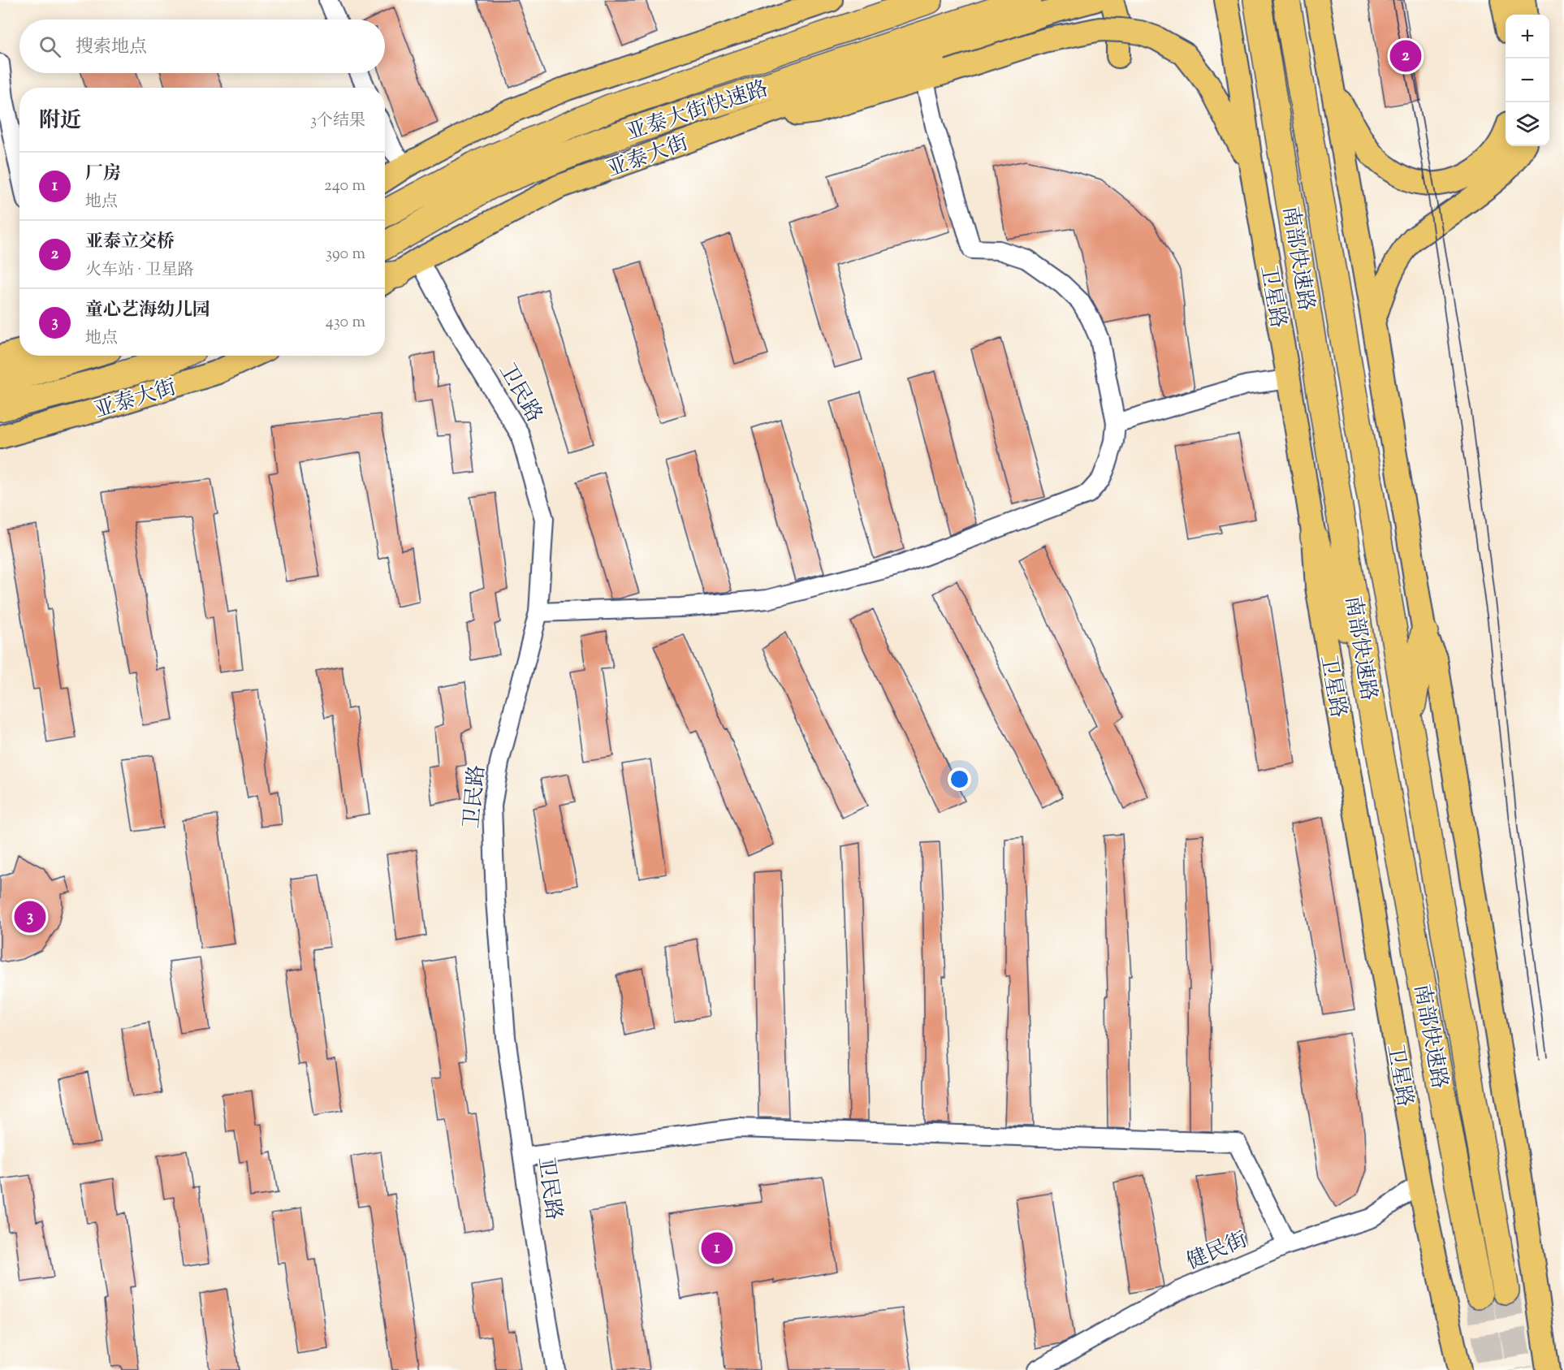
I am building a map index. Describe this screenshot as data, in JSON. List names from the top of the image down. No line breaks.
{"streets":{"highway":["亚泰大街快速路","南部快速路"],"main road":["亚泰大街","卫星路"],"street":["卫民路","健民街"]},"crossings":[["亚泰大街","卫民路"],["卫星路","健民街"]],"page":{"map_buttons":["+","−"],"search":"搜索地点","pins":["2","3","1"],"heading":["附近","3个结果"],"list":[{"mark":"1","name":"厂房","note":"地点","value":"240 m"},{"mark":"2","name":"亚泰立交桥","note":"火车站 · 卫星路","value":"390 m"},{"mark":"3","name":"童心艺海幼儿园","note":"地点","value":"430 m"}]}}
